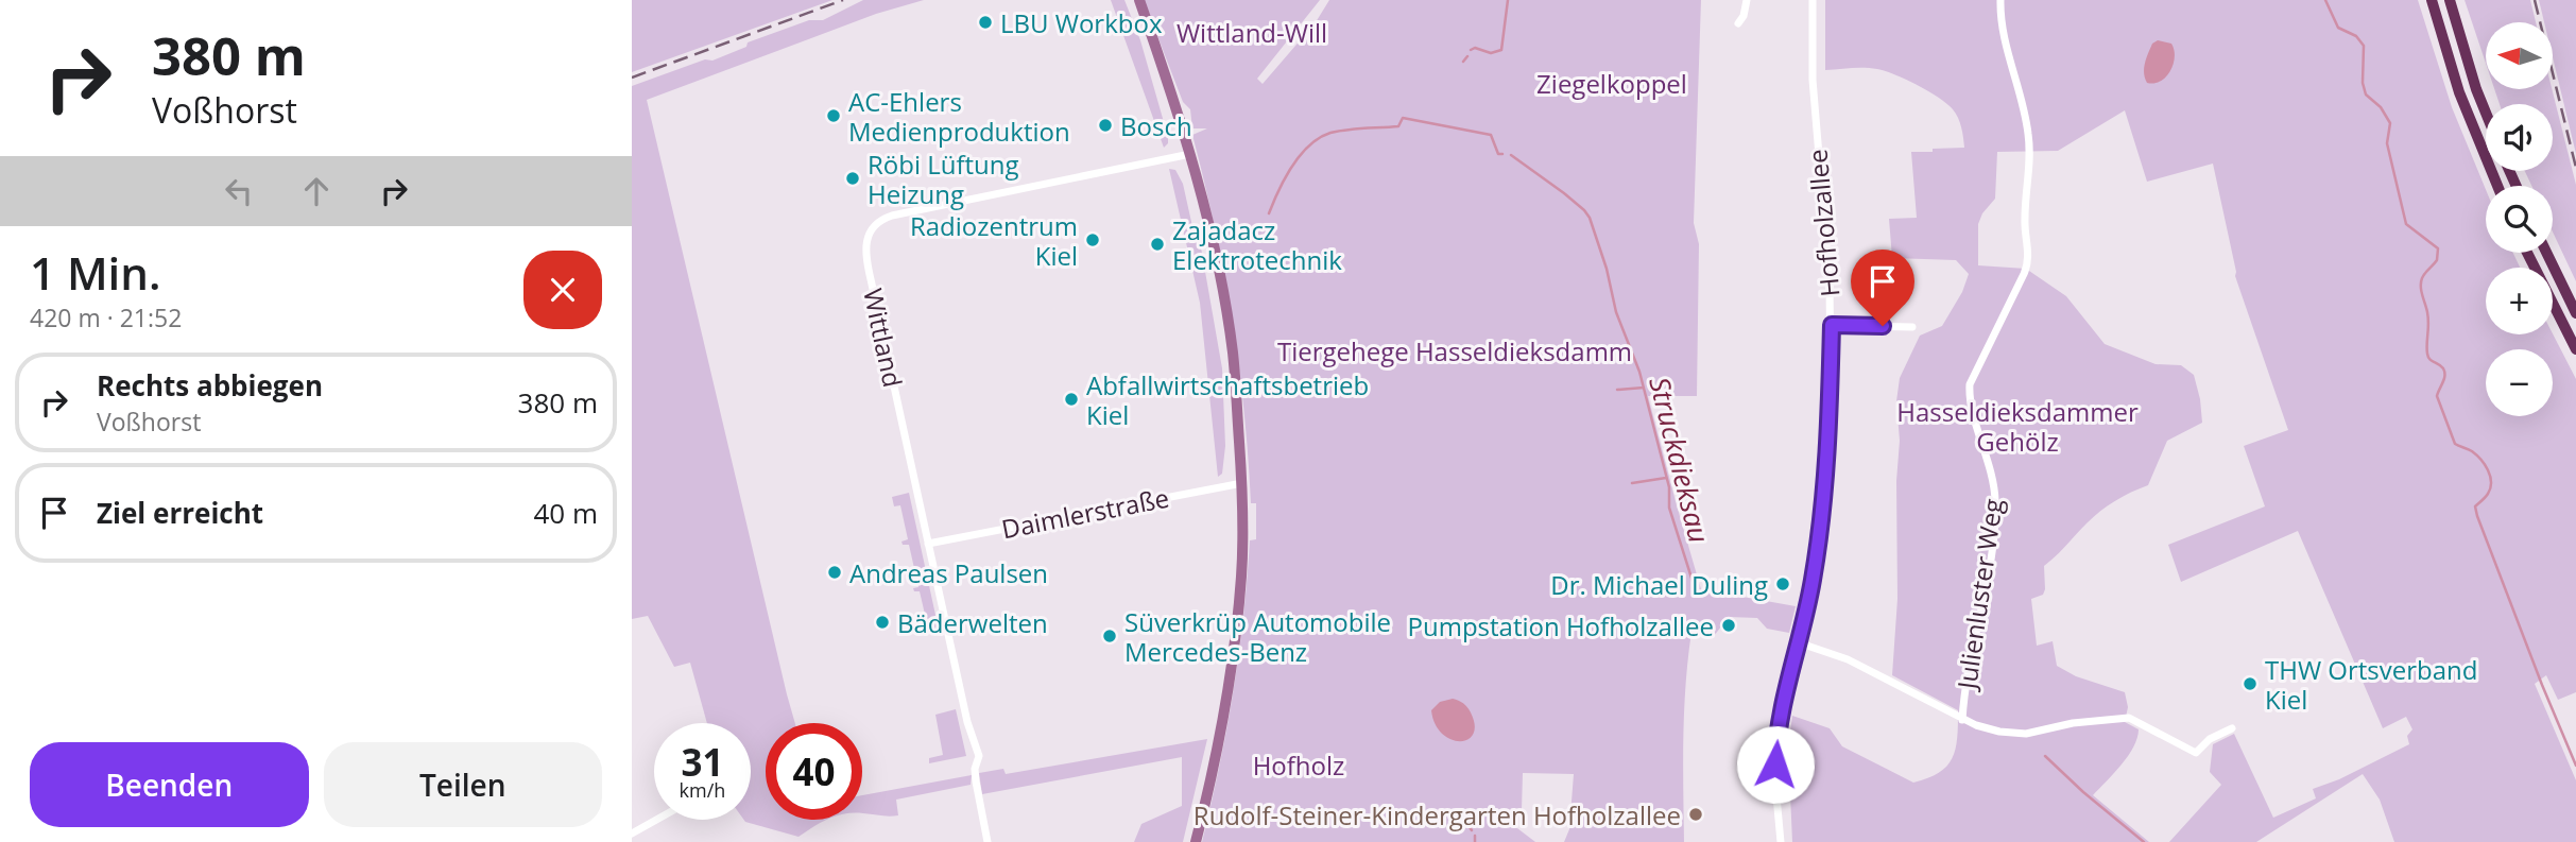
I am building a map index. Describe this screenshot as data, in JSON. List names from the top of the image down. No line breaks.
{"streets":{"street":["Hofholzallee","Wittland","Daimlerstraße","Julienluster Weg"]},"crossings":[["Wittland","Daimlerstraße"]],"water":["Struckdieksau"],"parks":["Wittland-Will","Ziegelkoppel","Tiergehege Hasseldieksdamm","Hasseldieksdammer Gehölz","Hofholz"],"places":["LBU Workbox","AC-Ehlers Medienproduktion","Bosch","Röbi Lüftung Heizung","Radiozentrum Kiel","Zajadacz Elektrotechnik","Abfallwirtschaftsbetrieb Kiel","Andreas Paulsen","Dr. Michael Duling","Bäderwelten","Pumpstation Hofholzallee","Süverkrüp Automobile Mercedes-Benz","THW Ortsverband Kiel","Rudolf-Steiner-Kindergarten Hofholzallee"],"north":"left","page":{"turn":["380 m","Voßhorst"],"map_buttons":["+","−"],"heading":["1 Min.","420 m · 21:52"],"list":[{"name":"Rechts abbiegen","note":"Voßhorst","value":"380 m"},{"name":"Ziel erreicht","value":"40 m"}],"speed":"31 km/h","limit":"40","buttons":["Beenden","Teilen"]}}
